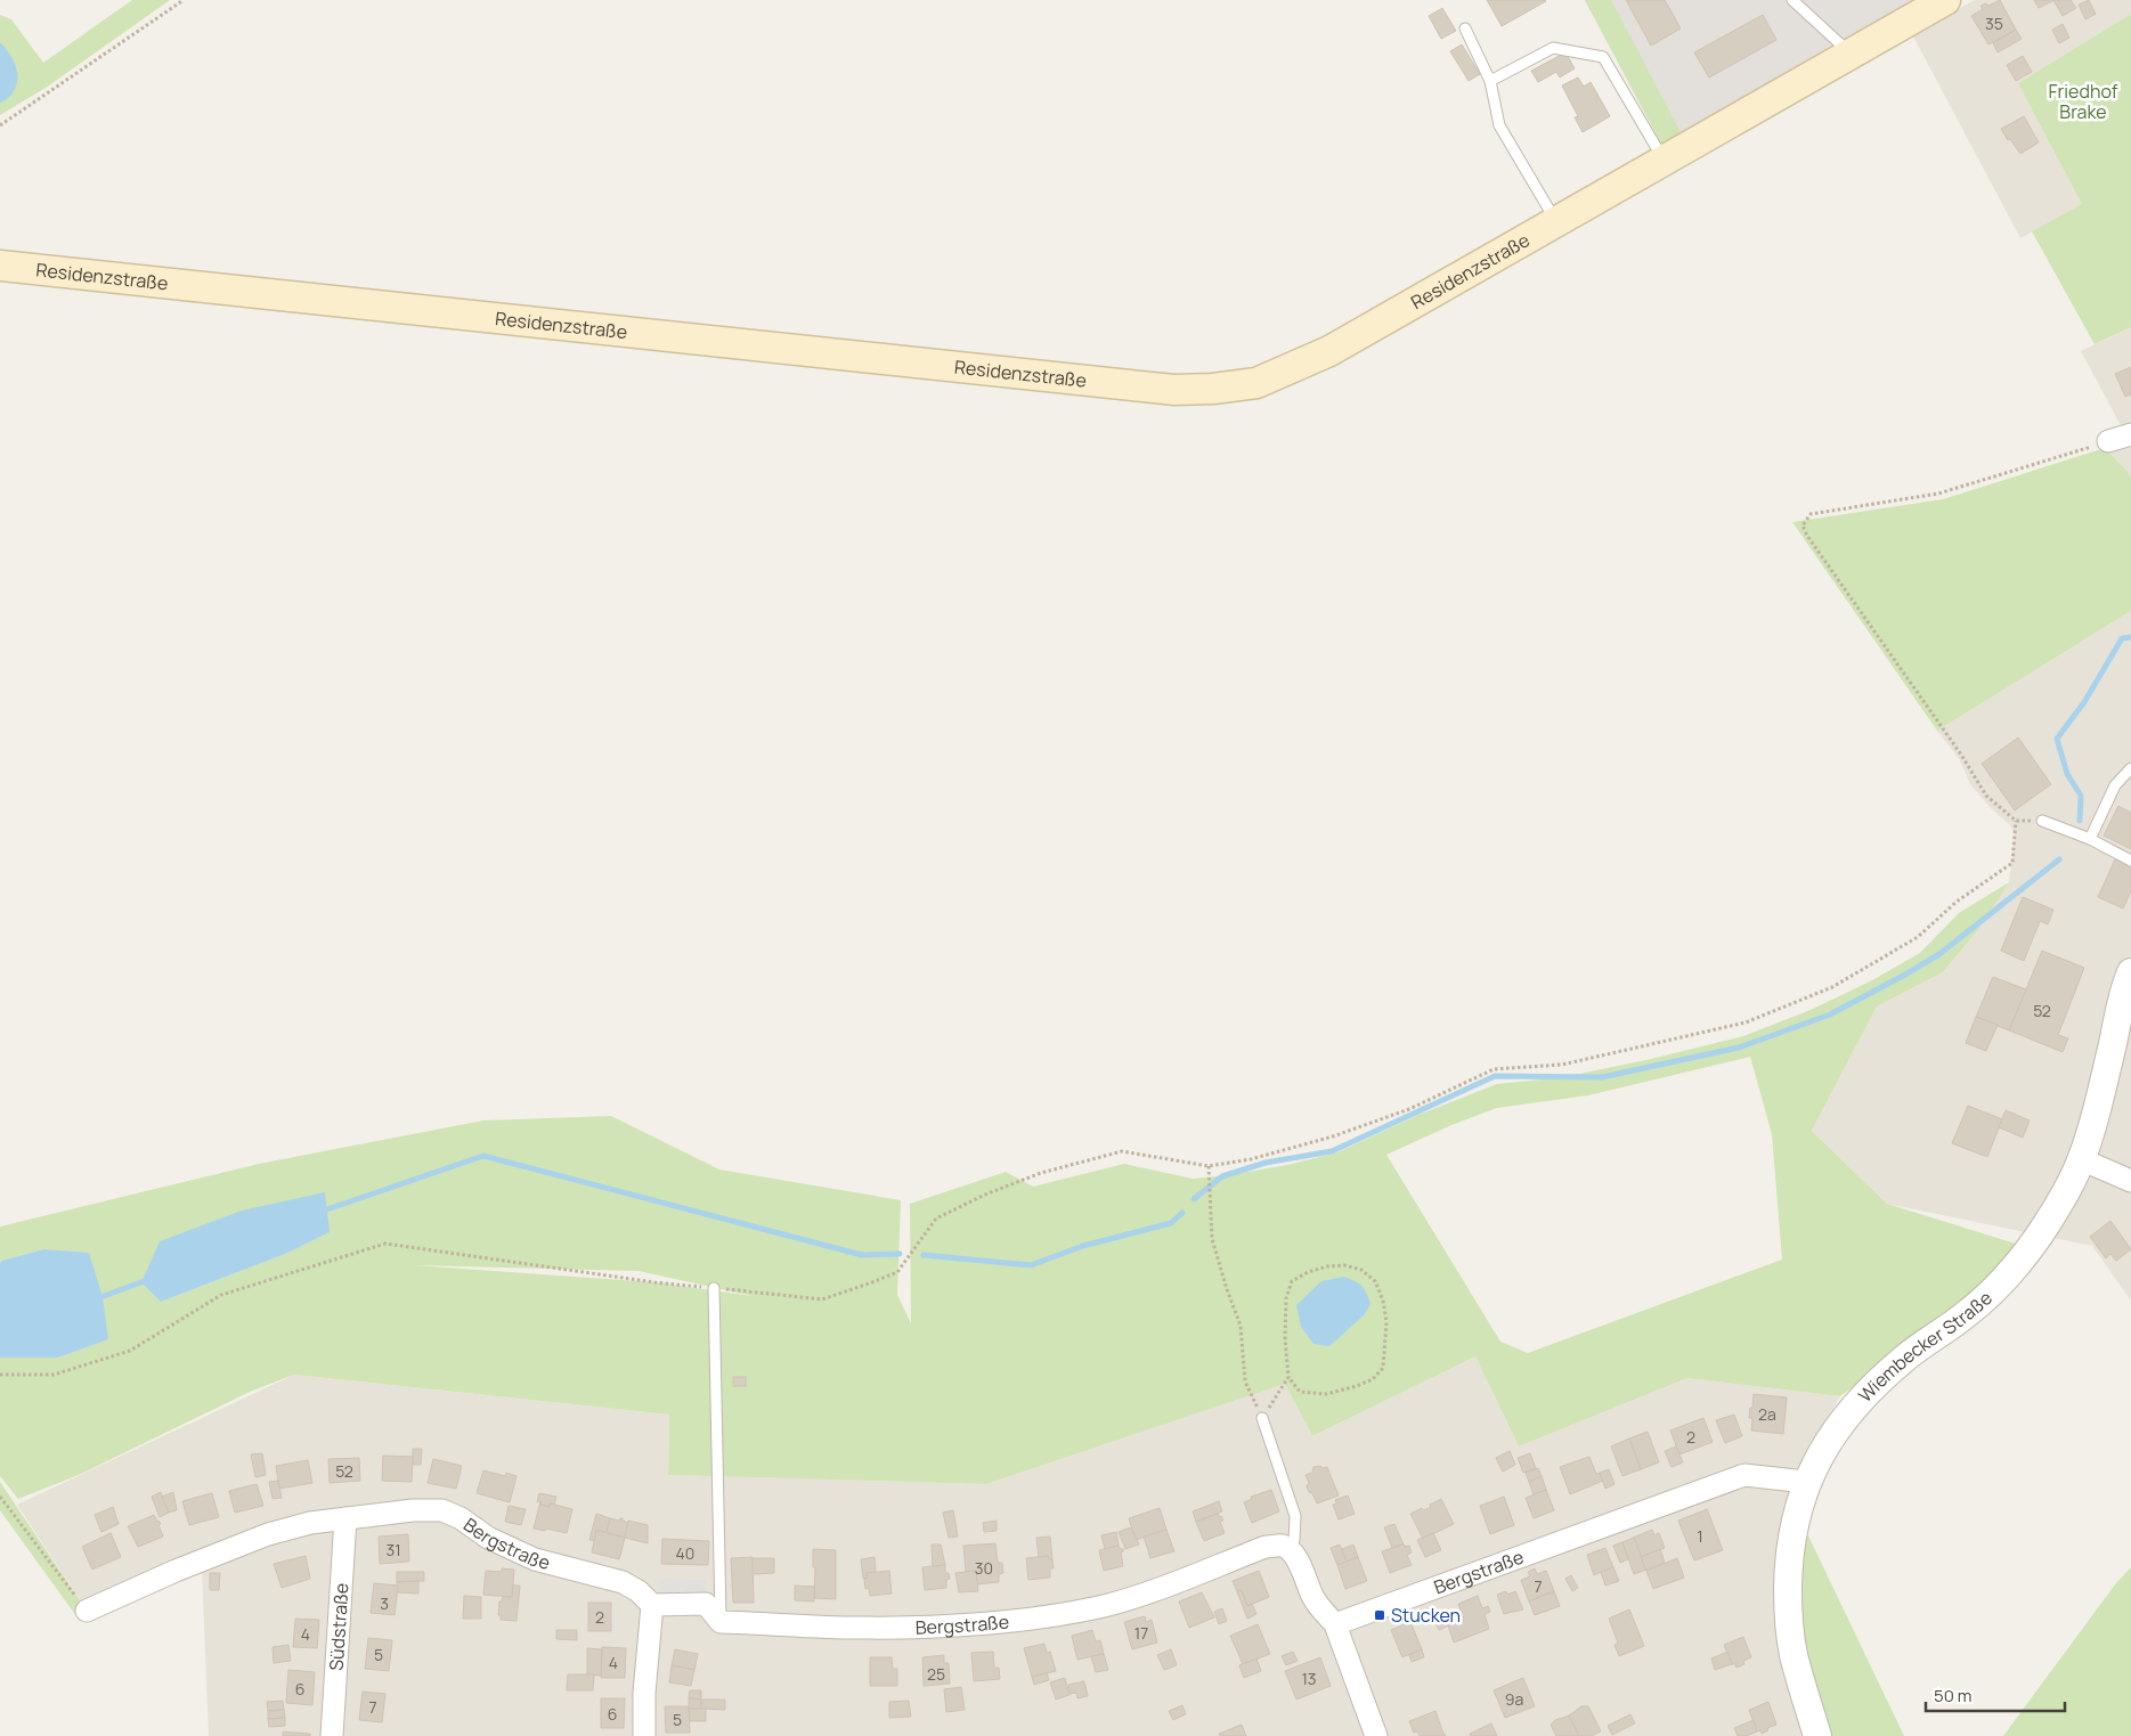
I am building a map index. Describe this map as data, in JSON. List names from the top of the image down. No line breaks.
{"streets":{"main road":["Residenzstraße"],"street":["Wiembecker Straße","Bergstraße","Südstraße"]},"crossings":[["Wiembecker Straße","Bergstraße"],["Bergstraße","Südstraße"]],"parks":["Friedhof Brake"],"places":{"transit":["Stucken"]},"house_numbers":["35","52","2a","2","52","1","31","40","30","7","3","2","17","4","5","4","25","13","6","9a","7","6","5"],"scale_bar":"50 m"}
